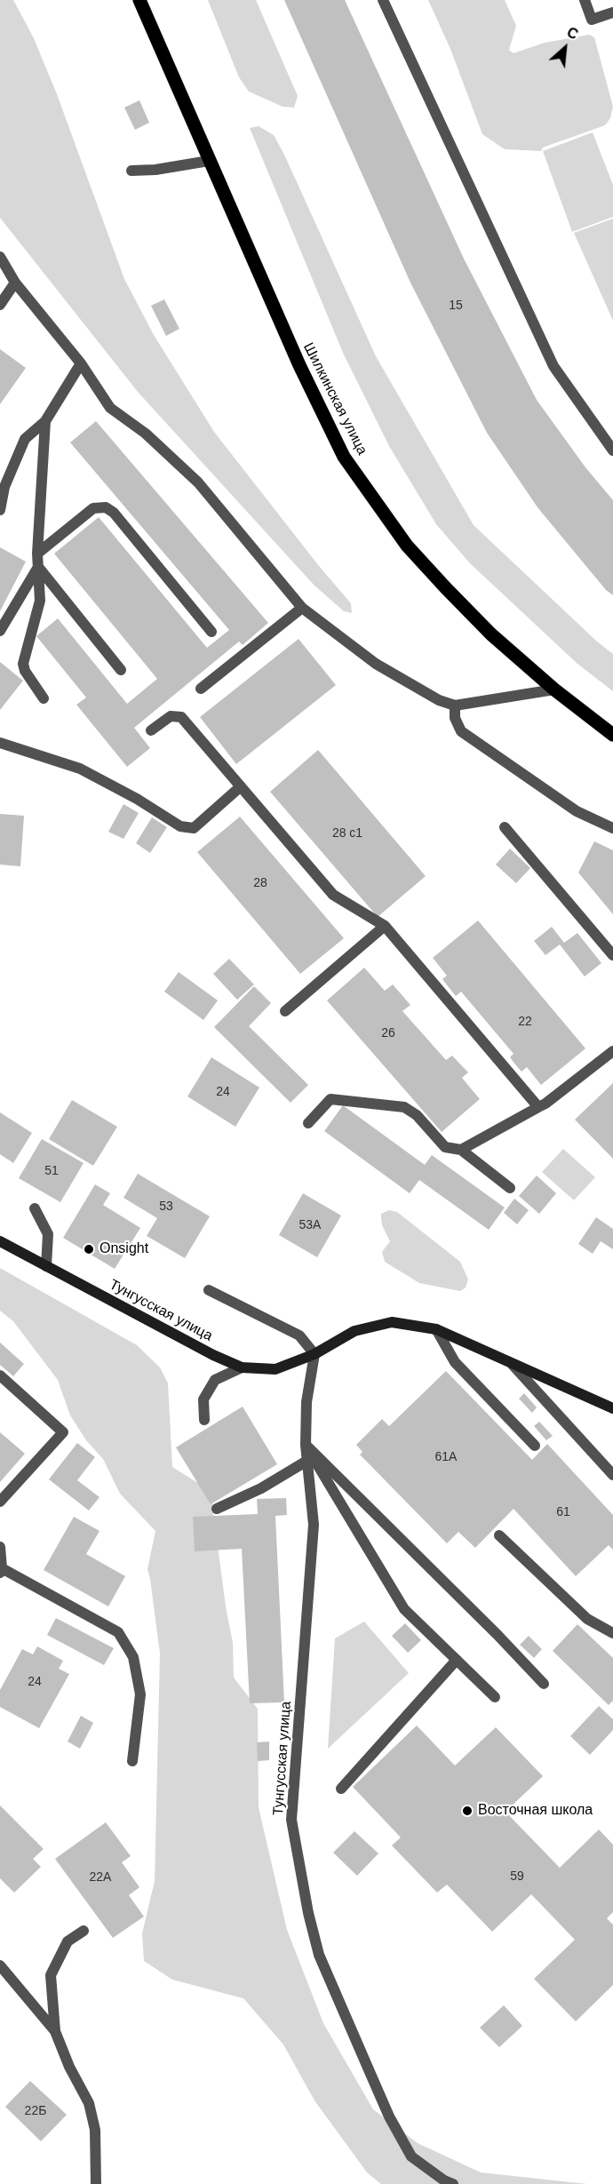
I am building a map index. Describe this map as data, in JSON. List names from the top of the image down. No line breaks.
{"streets":{"main road":["Шилкинская улица","Тунгусская улица"]},"places":["Onsight","Восточная школа"],"house_numbers":["15","28 с1","28","22","26","24","51","53","53А","61А","61","24","59","22А","22Б"],"north":"top right"}
